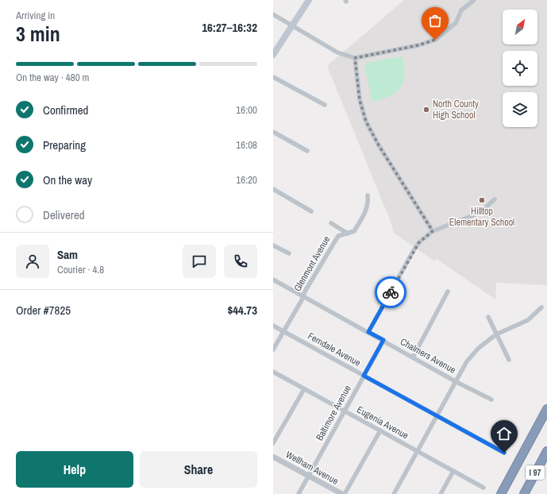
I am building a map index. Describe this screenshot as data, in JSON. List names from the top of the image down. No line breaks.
{"streets":{"highway":["I 97"],"street":["Glenmont Avenue","Ferndale Avenue","Chalmers Avenue","Baltimore Avenue","Eugenia Avenue","Wellham Avenue"]},"crossings":[["Glenmont Avenue","Ferndale Avenue"],["Glenmont Avenue","Chalmers Avenue"],["Ferndale Avenue","Baltimore Avenue"],["Chalmers Avenue","Baltimore Avenue"],["Baltimore Avenue","Eugenia Avenue"],["Baltimore Avenue","Wellham Avenue"]],"places":["North County High School","Hilltop Elementary School"],"north":"top right","page":{"heading":["3 min","Arriving in","16:27–16:32"],"panel":["Sam","Courier · 4.8","Order #7825","$44.73"],"bar":"On the way · 480 m","list":[["Confirmed","16:00"],["Preparing","16:08"],["On the way","16:20"],"Delivered"],"buttons":["Help","Share"]}}
